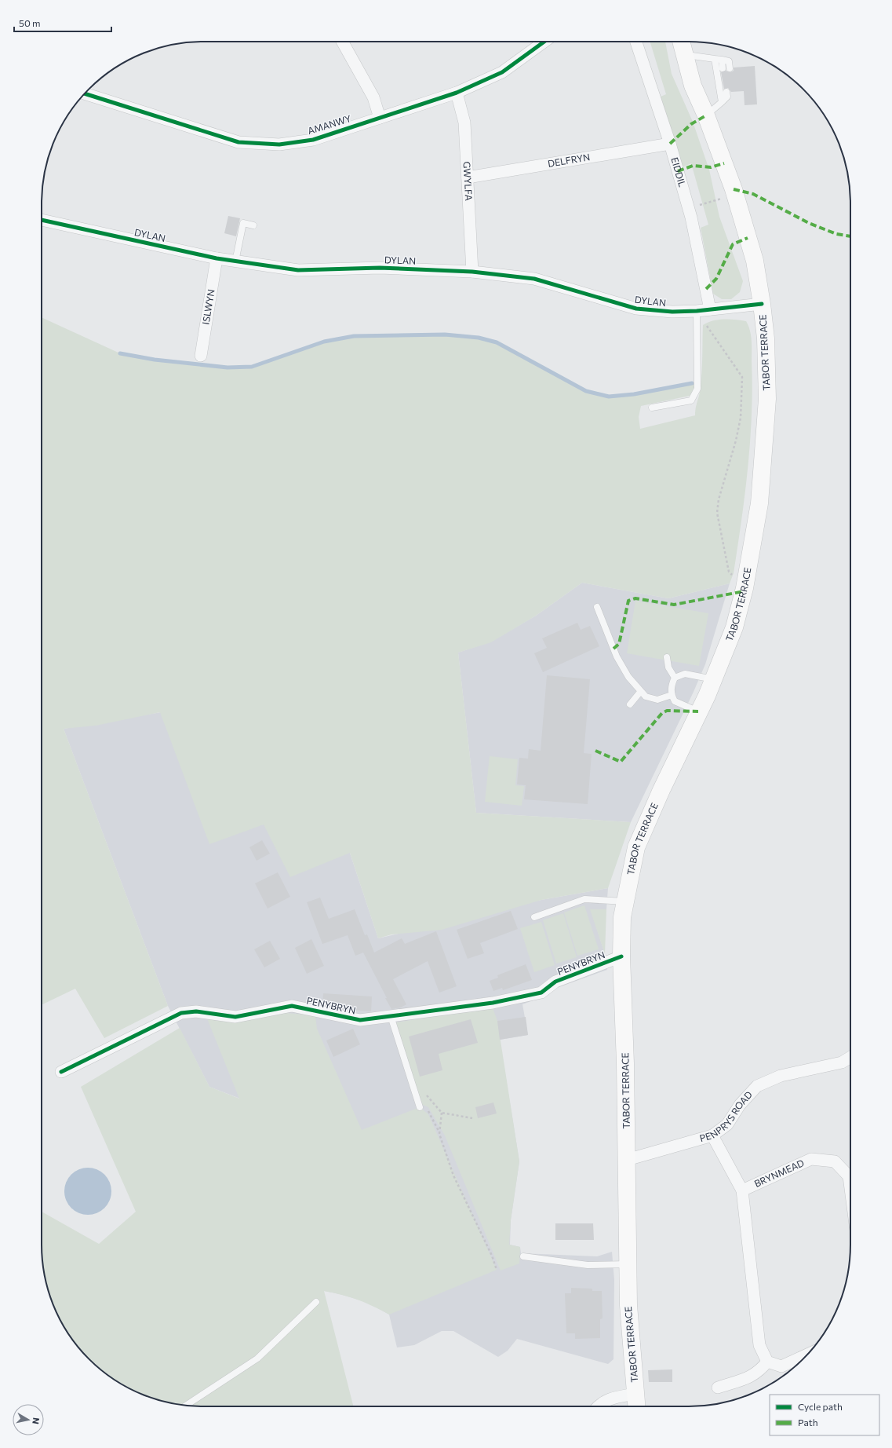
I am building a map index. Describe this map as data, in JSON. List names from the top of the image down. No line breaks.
{"streets":{"main road":["TABOR TERRACE"],"street":["AMANWY","DELFRYN","EIDDIL","GWYLFA","DYLAN","ISLWYN","PENYBRYN","PENPRYS ROAD","BRYNMEAD"]},"crossings":[["AMANWY","GWYLFA"],["DELFRYN","EIDDIL"],["DELFRYN","GWYLFA"],["EIDDIL","DYLAN"],["GWYLFA","DYLAN"],["DYLAN","ISLWYN"],["DYLAN","TABOR TERRACE"],["TABOR TERRACE","PENYBRYN"],["TABOR TERRACE","PENPRYS ROAD"],["PENPRYS ROAD","BRYNMEAD"]],"legend":["Cycle path","Path"],"scale_bar":"50 m","north":"right"}
